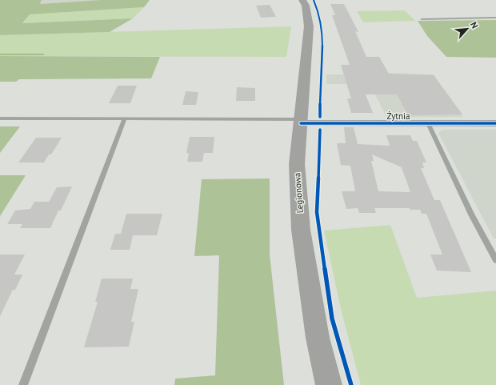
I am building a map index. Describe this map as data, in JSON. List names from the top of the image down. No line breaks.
{"streets":{"main road":["Legionowa"],"street":["Żytnia"]},"crossings":[["Żytnia","Legionowa"]],"north":"top right"}
